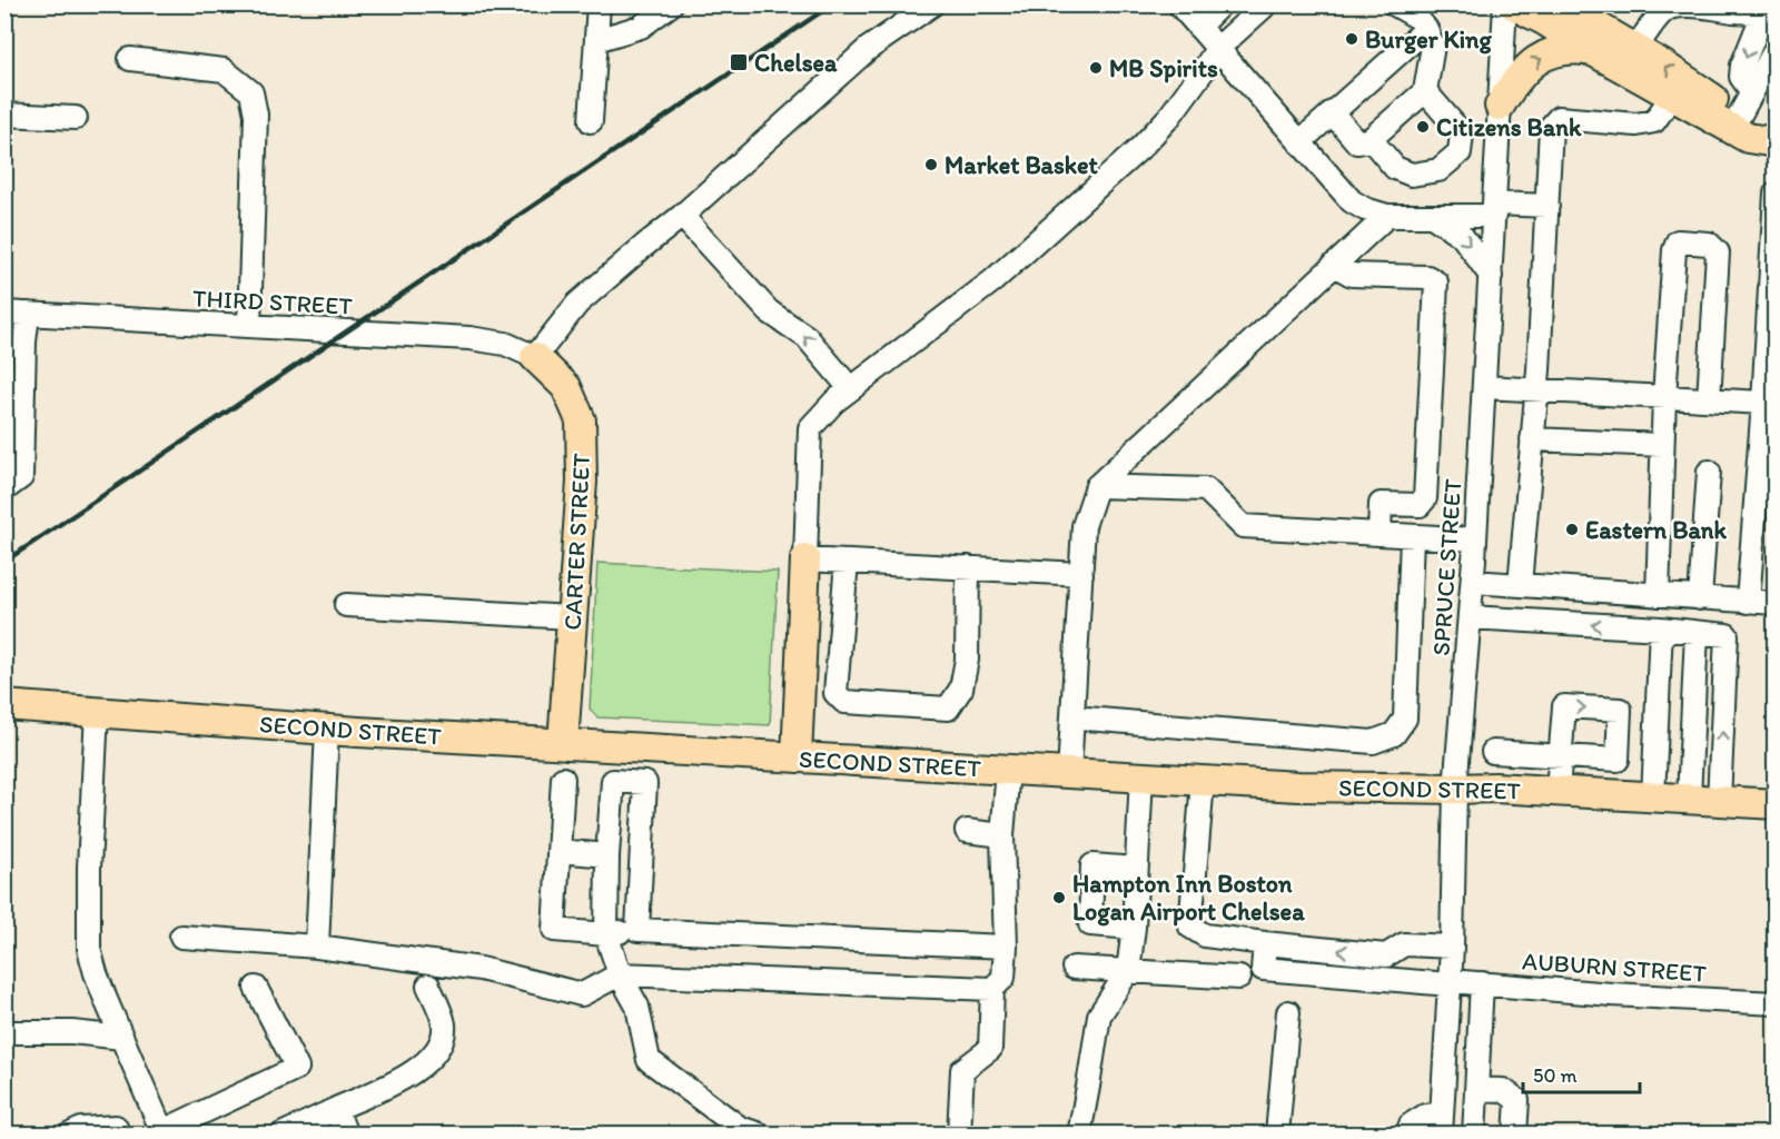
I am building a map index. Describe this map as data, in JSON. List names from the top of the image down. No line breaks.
{"streets":{"main road":["CARTER STREET","SECOND STREET"],"street":["THIRD STREET","SPRUCE STREET","AUBURN STREET"]},"crossings":[["THIRD STREET","CARTER STREET"],["CARTER STREET","SECOND STREET"],["SPRUCE STREET","SECOND STREET"],["SPRUCE STREET","AUBURN STREET"]],"places":{"other":["Burger King","MB Spirits","Citizens Bank","Market Basket","Eastern Bank","Hampton Inn Boston Logan Airport Chelsea"],"transit":["Chelsea"]},"scale_bar":"50 m"}
